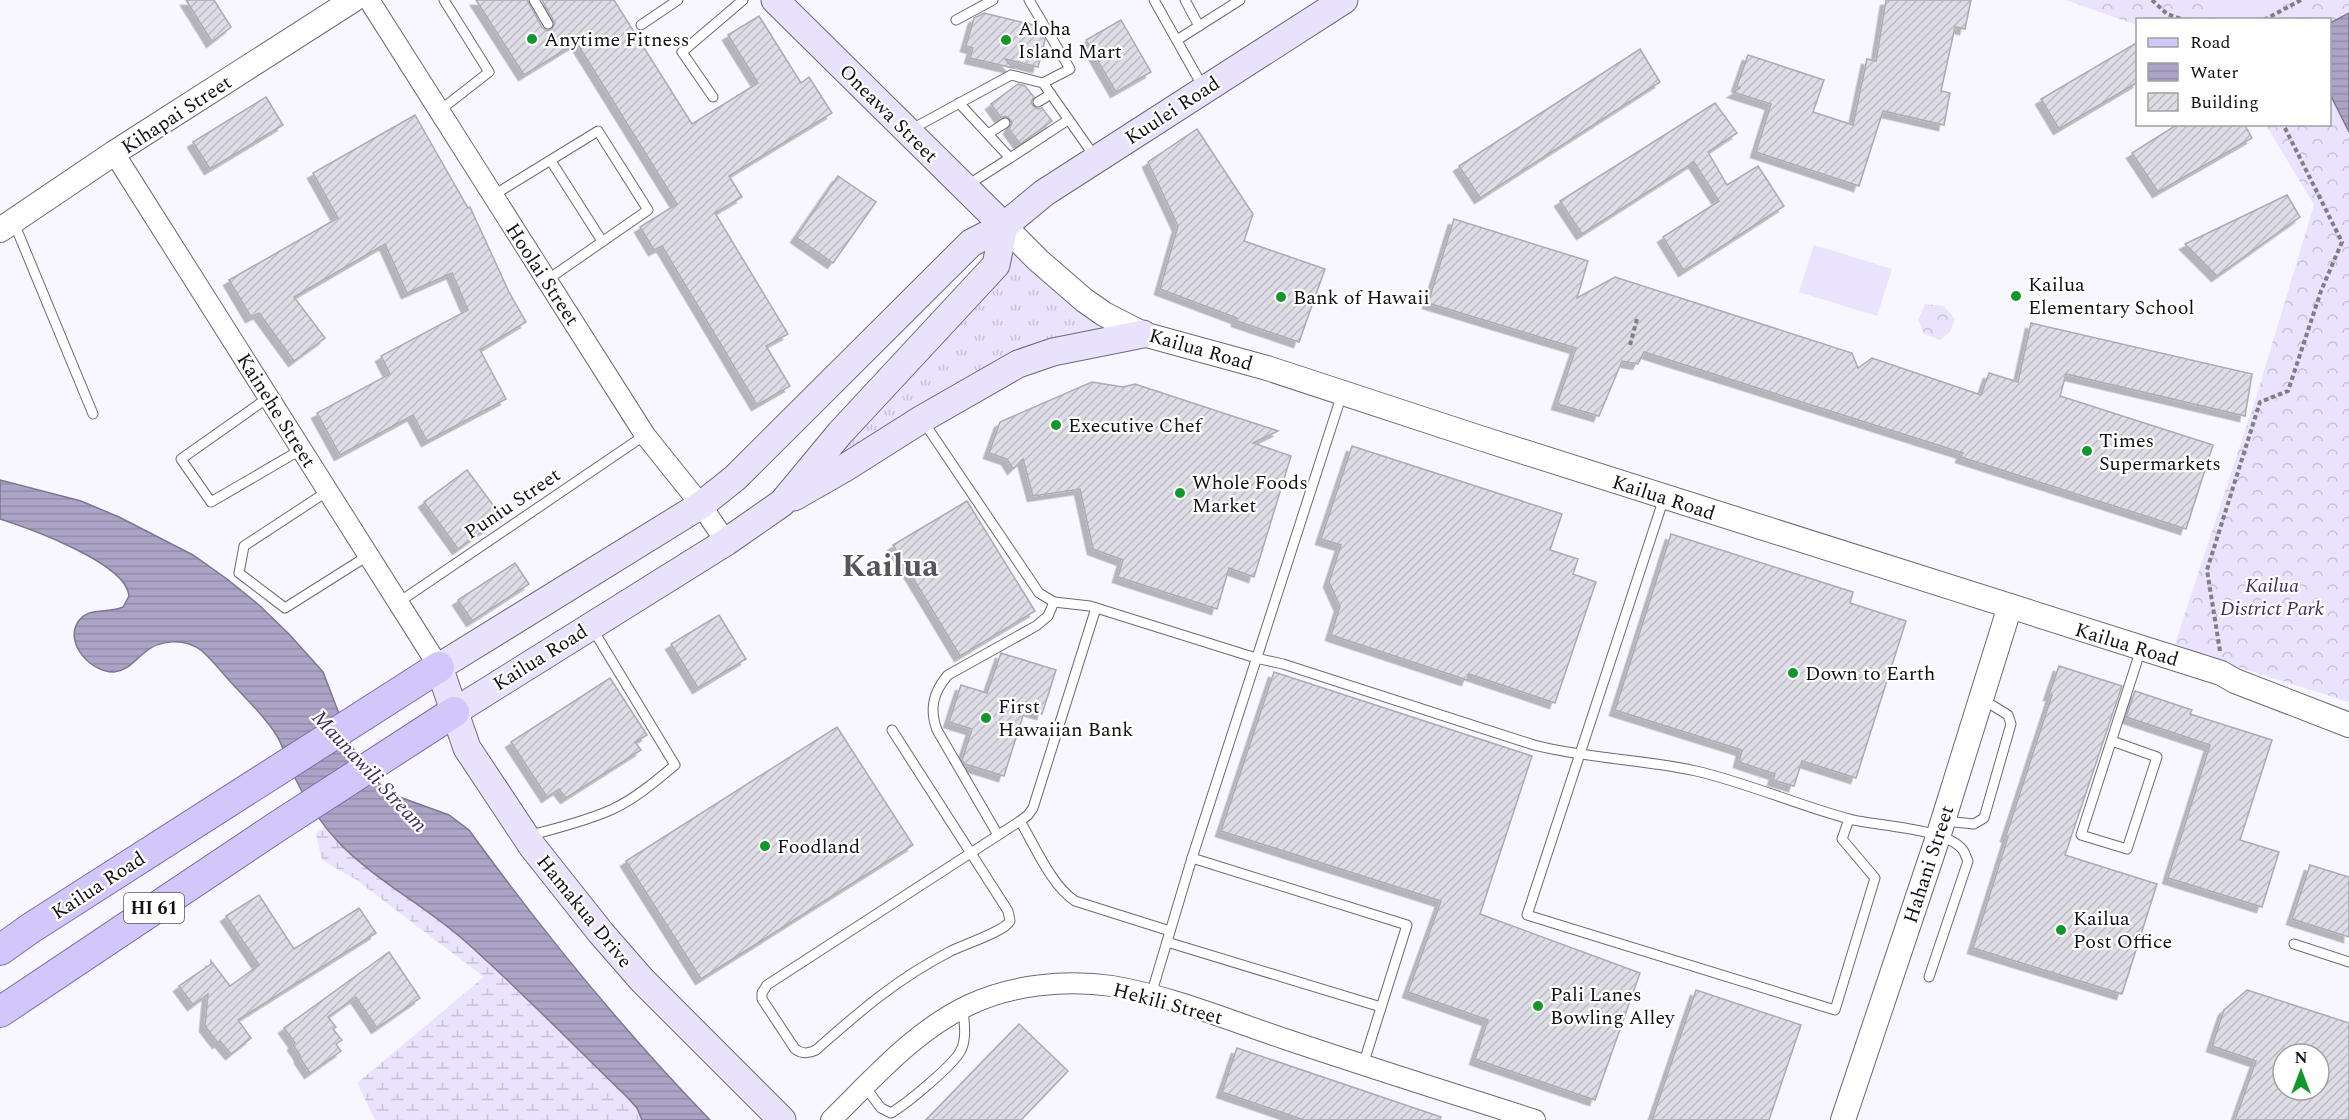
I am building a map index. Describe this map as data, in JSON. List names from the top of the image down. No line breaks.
{"streets":{"main road":["Kuulei Road","Oneawa Street","Kailua Road","HI 61","Hamakua Drive"],"street":["Kihapai Street","Hoolai Street","Kainehe Street","Hahani Street","Hekili Street"],"lane":["Puniu Street"]},"crossings":[["Kuulei Road","Oneawa Street"],["Kuulei Road","Kailua Road"],["Oneawa Street","Kailua Road"],["Kihapai Street","Kainehe Street"],["Hoolai Street","Kailua Road"],["Hoolai Street","Puniu Street"],["Kailua Road","Kainehe Street"],["Kailua Road","Hahani Street"],["Kailua Road","Hamakua Drive"],["Kainehe Street","Puniu Street"],["Kainehe Street","Hamakua Drive"]],"districts":["Kailua"],"water":["Maunawili Stream"],"parks":["Kailua District Park"],"places":["Anytime Fitness","Aloha Island Mart","Kailua Elementary School","Bank of Hawaii","Executive Chef","Times Supermarkets","Whole Foods Market","Down to Earth","First Hawaiian Bank","Foodland","Kailua Post Office","Pali Lanes Bowling Alley"],"legend":["Road","Water","Building"],"north":"top"}
